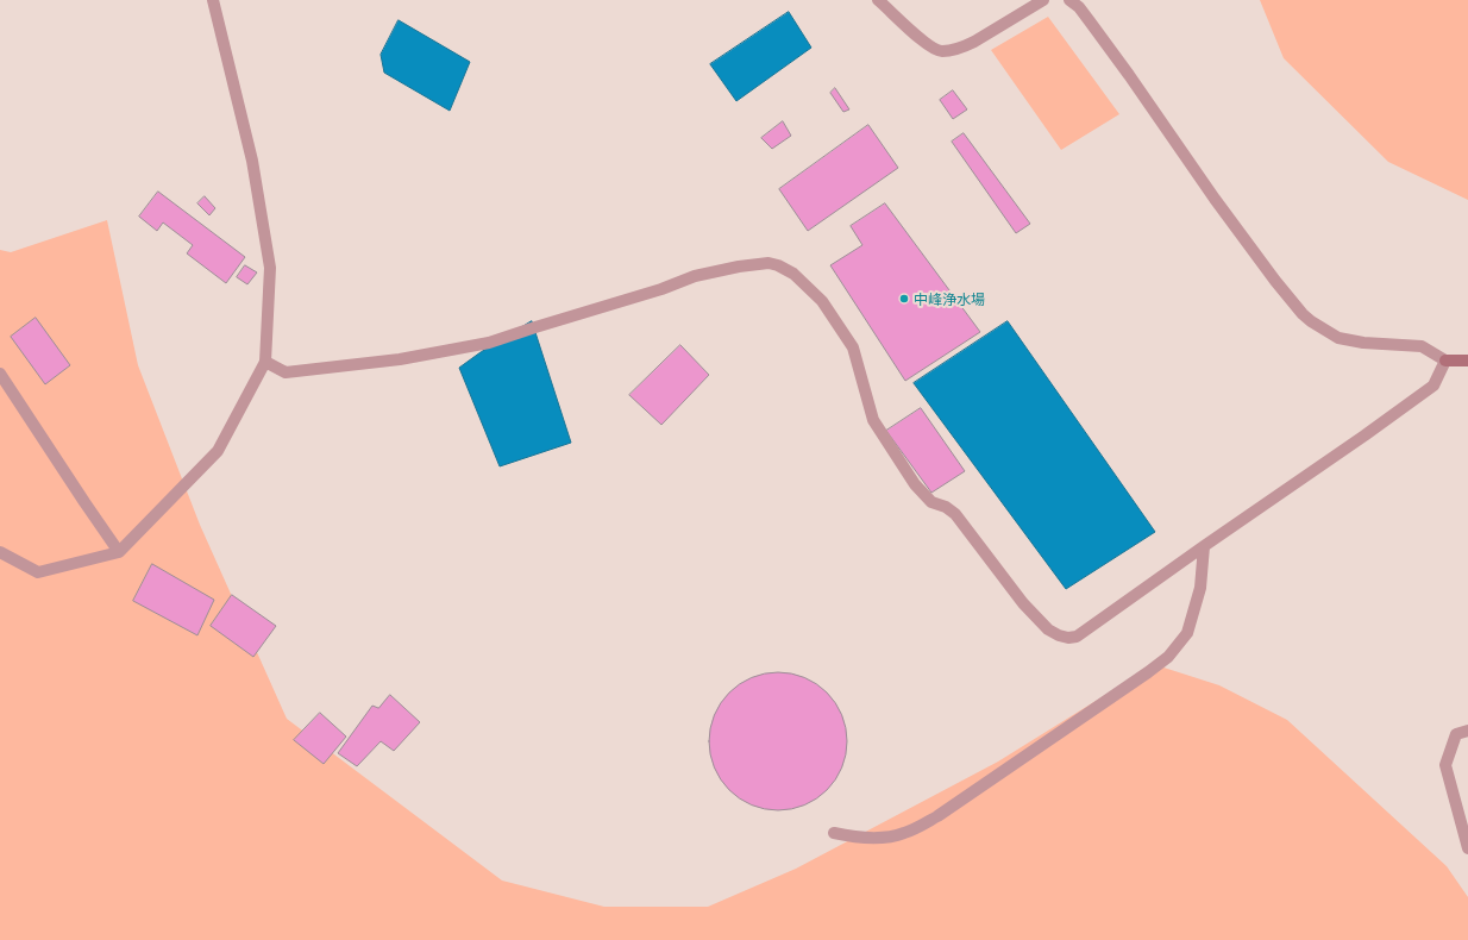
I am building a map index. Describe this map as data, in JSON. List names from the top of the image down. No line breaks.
{"places":["中峰浄水場"]}
